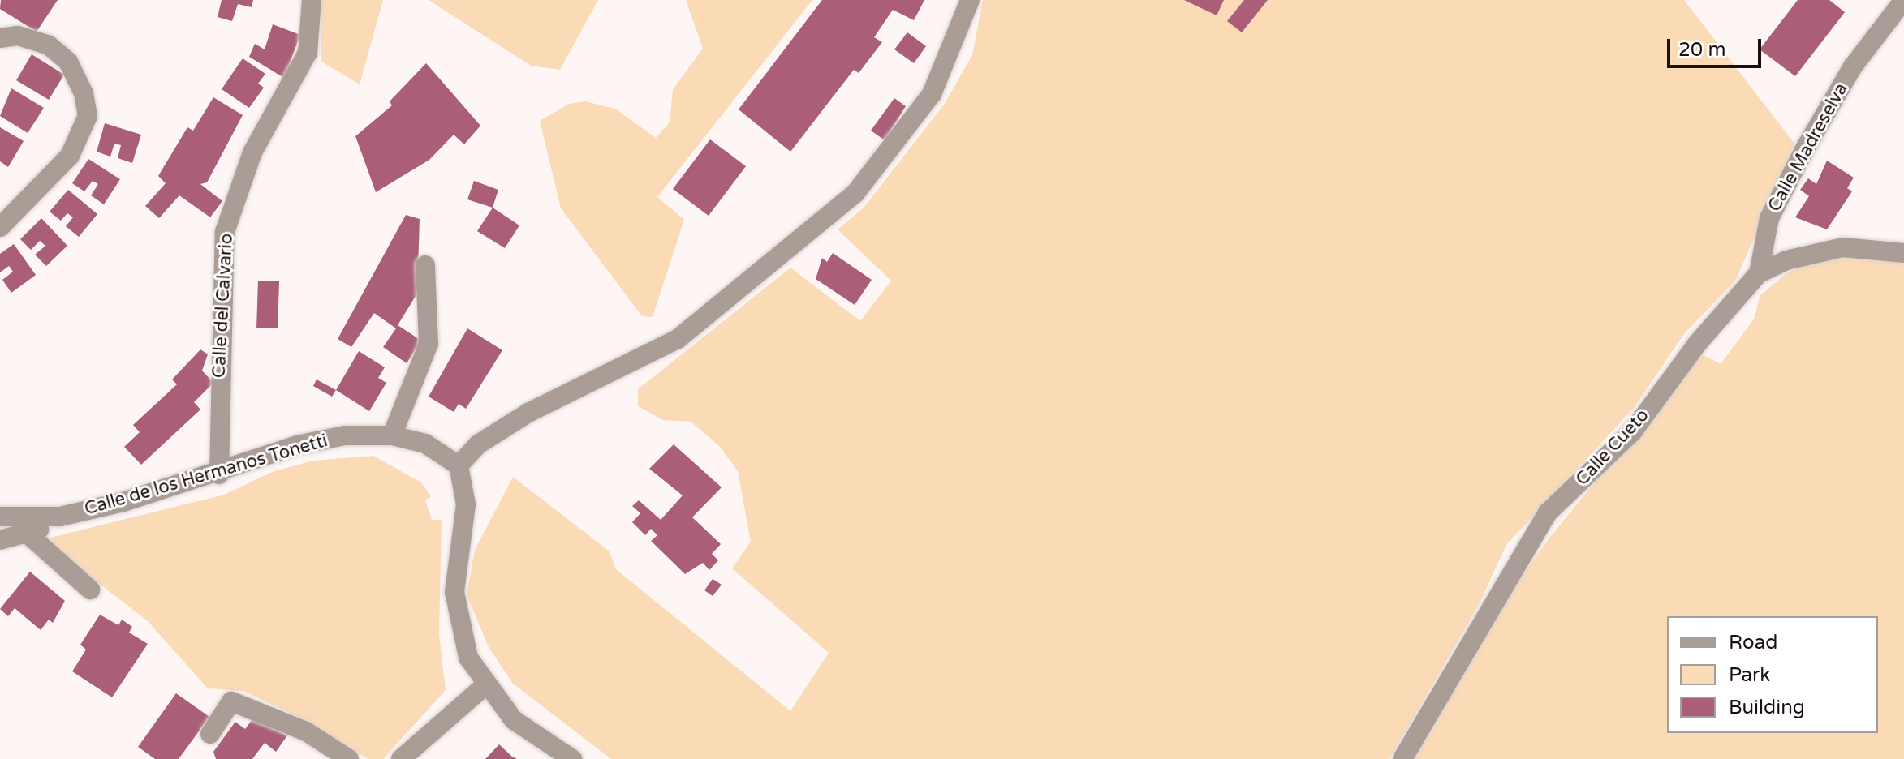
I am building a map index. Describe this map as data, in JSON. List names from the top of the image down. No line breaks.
{"streets":{"street":["Calle Madreselva","Calle del Calvario","Calle Cueto","Calle de los Hermanos Tonetti"]},"crossings":[["Calle Madreselva","Calle Cueto"],["Calle del Calvario","Calle de los Hermanos Tonetti"]],"legend":["Road","Park","Building"],"scale_bar":"20 m"}
